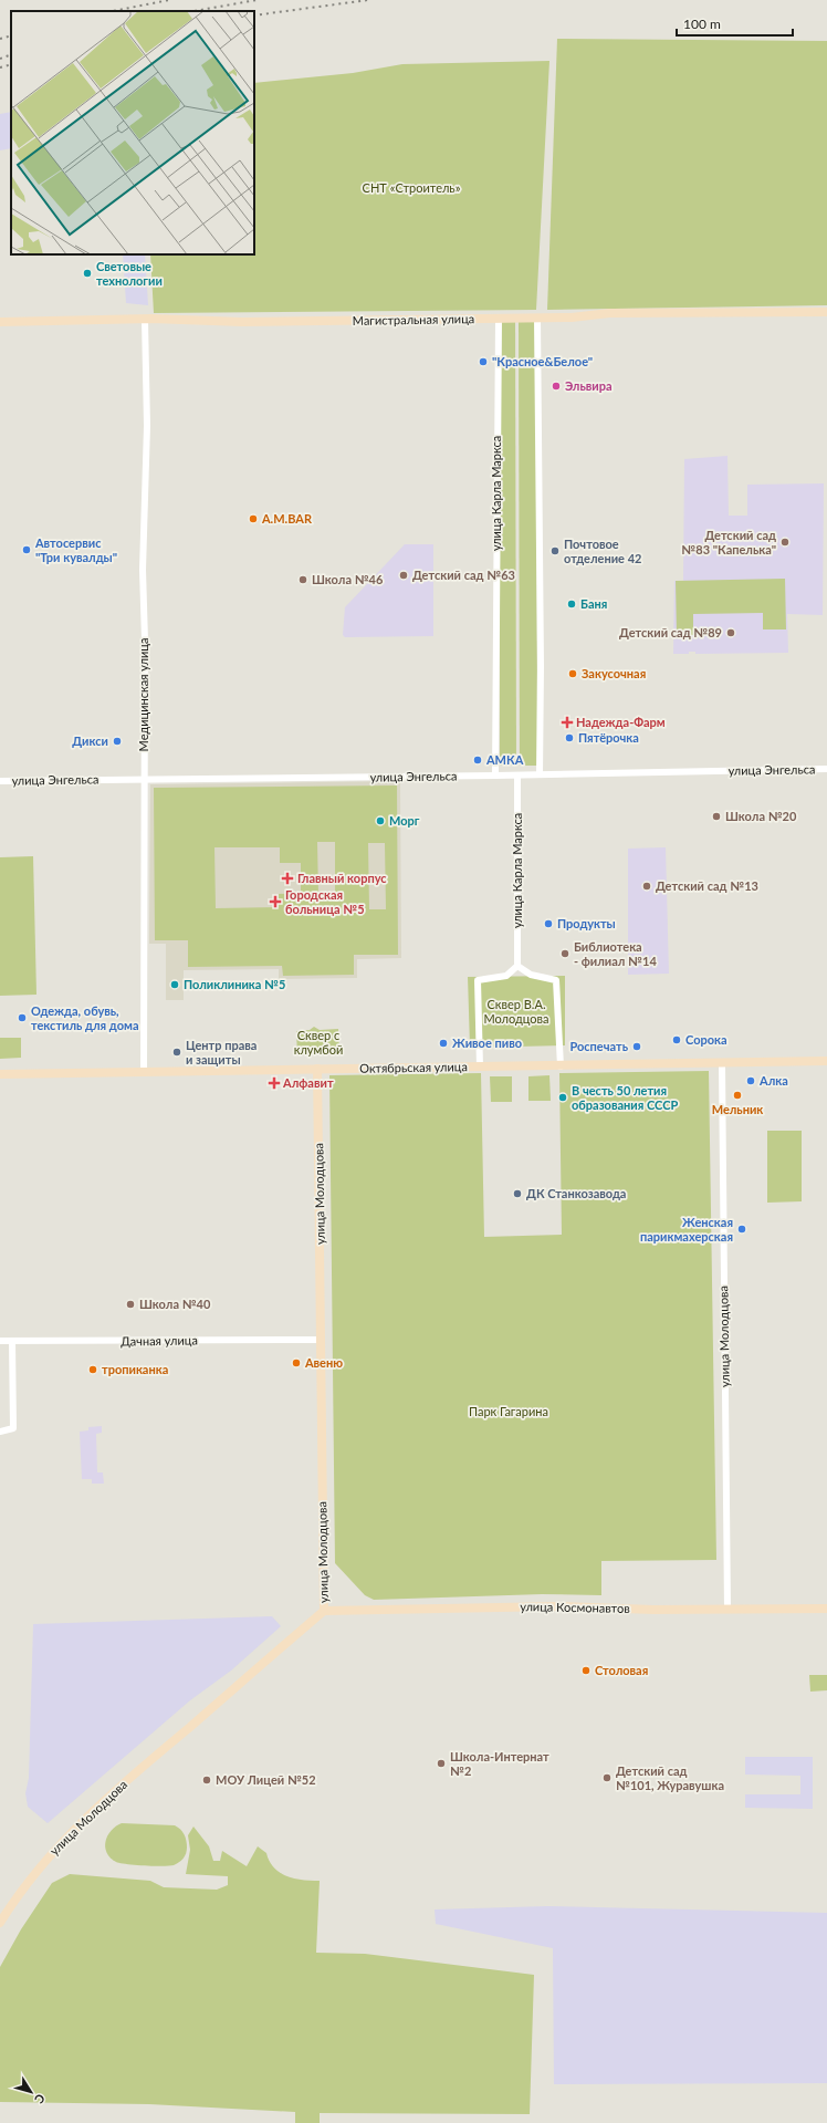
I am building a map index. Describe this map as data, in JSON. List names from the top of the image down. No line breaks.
{"streets":{"street":["Магистральная улица","улица Карла Маркса","Медицинская улица","улица Энгельса","Октябрьская улица","улица Молодцова","Дачная улица","улица Космонавтов"]},"crossings":[["Магистральная улица","улица Карла Маркса"],["Магистральная улица","Медицинская улица"],["улица Карла Маркса","улица Энгельса"],["Медицинская улица","улица Энгельса"],["Медицинская улица","Октябрьская улица"],["Октябрьская улица","улица Молодцова"],["улица Молодцова","Дачная улица"],["улица Молодцова","улица Космонавтов"]],"parks":["СНТ «Строитель»","Сквер В.А. Молодцова","Сквер с клумбой","Парк Гагарина"],"places":{"other":["Световые технологии","\"Красное&Белое\"","Эльвира","А.М.BAR","Детский сад №83 \"Капелька\"","Автосервис \"Три кувалды\"","Почтовое отделение 42","Детский сад №63","Школа №46","Баня","Детский сад №89","Закусочная","Пятёрочка","Дикси","АМКА","Школа №20","Морг","Детский сад №13","Продукты","Библиотека - филиал №14","Поликлиника №5","Одежда, обувь, текстиль для дома","Сорока","Живое пиво","Роспечать","Центр права и защиты","Алка","Мельник","В честь 50 летия образования СССР","ДК Станкозавода","Женская парикмахерская","Школа №40","Авеню","тропиканка","Столовая","Школа-Интернат №2","Детский сад №101, Журавушка","МОУ Лицей №52"],"health":["Надежда-Фарм","Главный корпус","Городская больница №5","Алфавит"]},"scale_bar":"100 m","north":"bottom right"}
